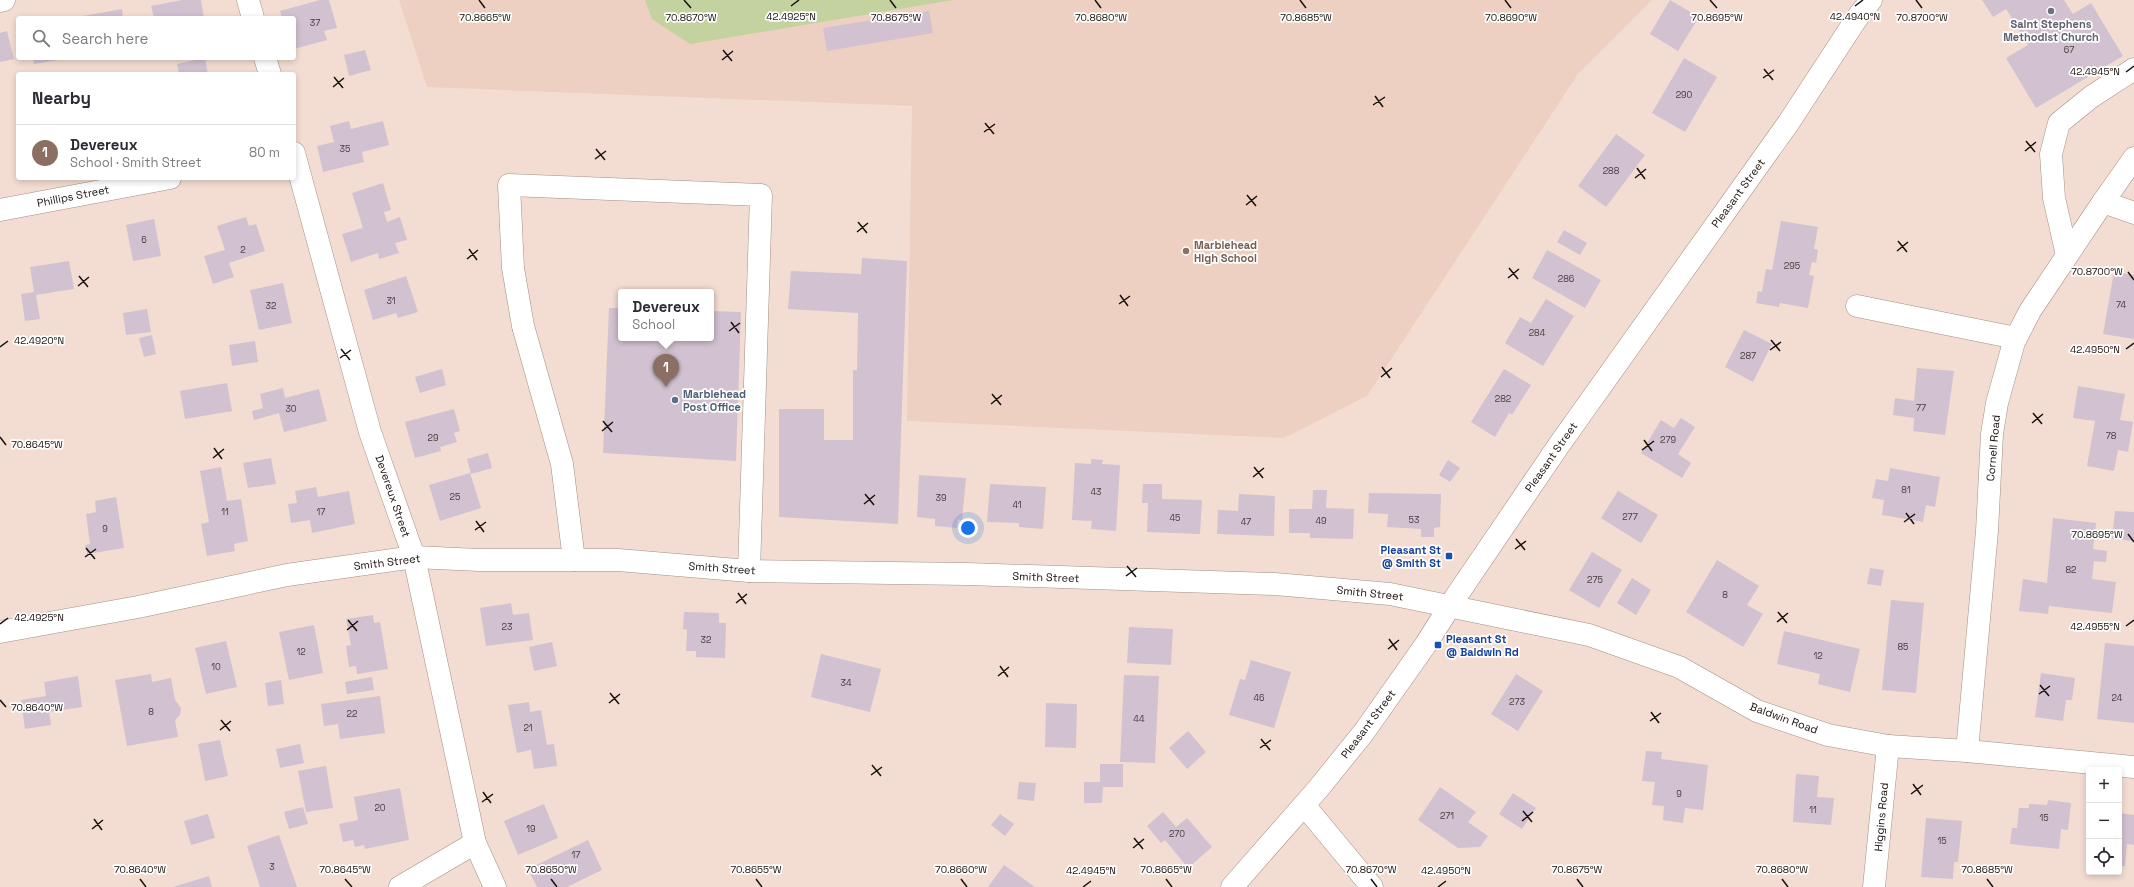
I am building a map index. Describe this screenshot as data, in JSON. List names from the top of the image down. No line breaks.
{"streets":{"street":["Pleasant Street","Phillips Street","Cornell Road","Devereux Street","Smith Street","Baldwin Road","Higgins Road"]},"crossings":[["Pleasant Street","Smith Street"],["Pleasant Street","Baldwin Road"],["Cornell Road","Baldwin Road"],["Devereux Street","Smith Street"],["Smith Street","Baldwin Road"],["Baldwin Road","Higgins Road"]],"places":{"other":["Saint Stephens Methodist Church","Marblehead High School","Marblehead Post Office"],"transit":["Pleasant St @ Smith St","Pleasant St @ Baldwin Rd"]},"house_numbers":["37","67","290","35","288","6","2","295","286","31","74","32","284","287","282","77","30","78","29","279","81","43","25","39","41","11","17","277","45","53","49","47","9","82","275","8","23","32","85","12","12","10","34","46","24","273","8","22","44","21","9","20","11","271","15","19","270","15","17","3"],"page":{"search":"Search here","heading":"Nearby","list":[{"mark":"1","name":"Devereux","note":"School · Smith Street","value":"80 m"}],"popup":["Devereux","School"],"pins":"1","map_buttons":["+","−"]},"coordinates":["42.4925°N","42.4940°N","70.8665°W","70.8670°W","70.8675°W","70.8680°W","70.8685°W","70.8690°W","70.8695°W","70.8700°W","42.4945°N","42.4920°N","42.4950°N","70.8645°W","42.4955°N","70.8640°W","70.8650°W","70.8655°W","70.8660°W"]}
